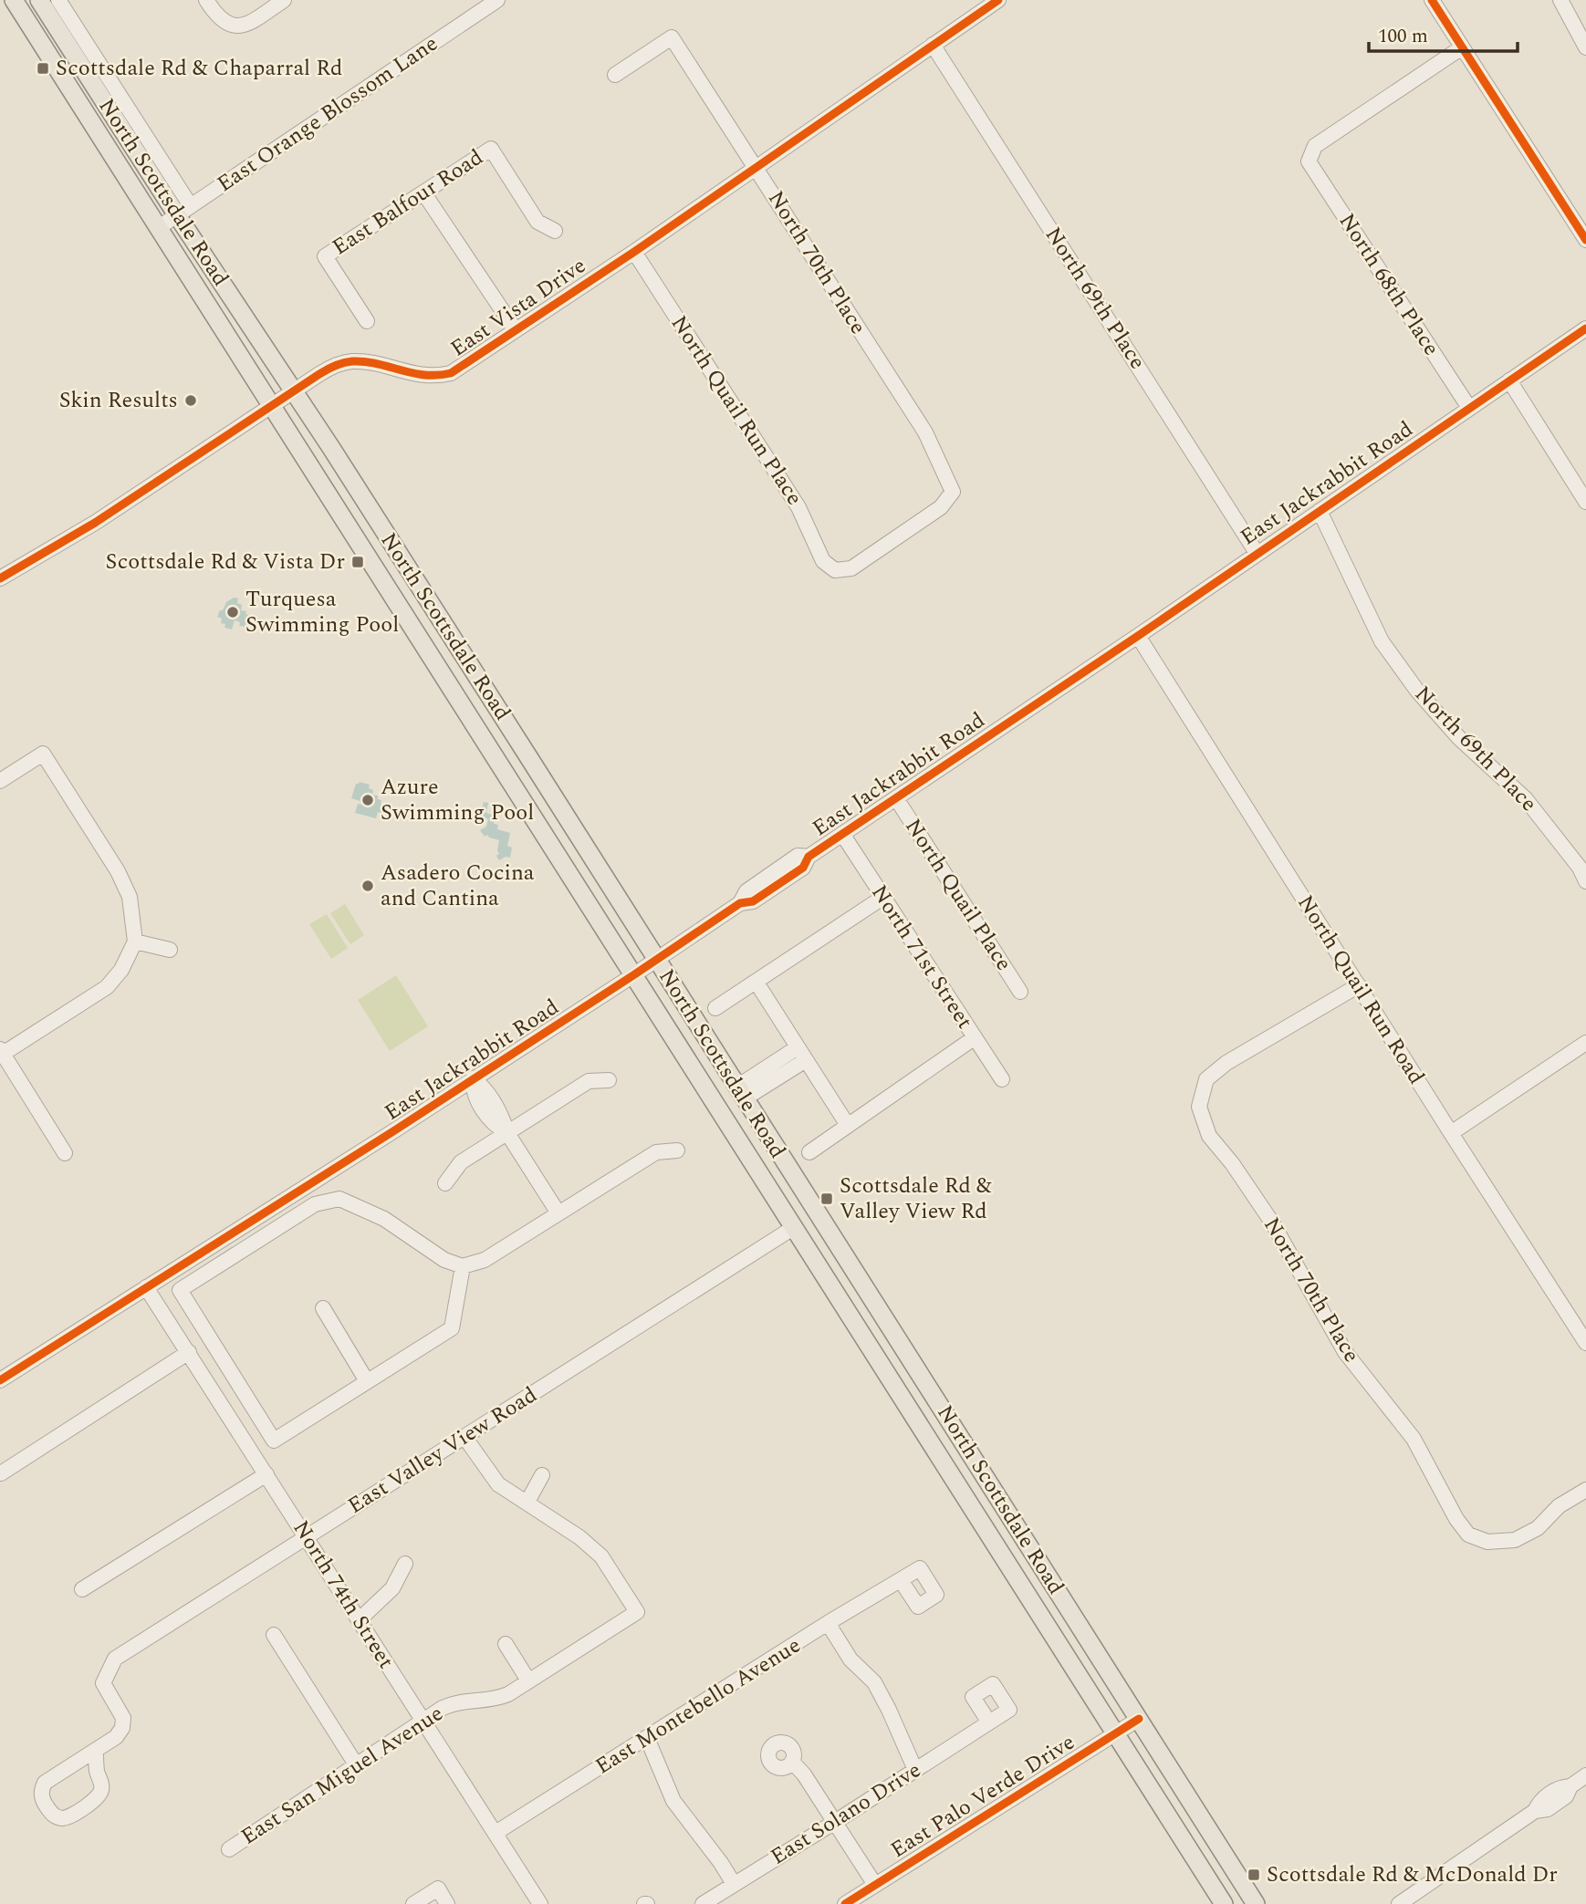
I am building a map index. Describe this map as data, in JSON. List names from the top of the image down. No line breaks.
{"streets":{"main road":["North Scottsdale Road"],"street":["East Orange Blossom Lane","East Balfour Road","North 70th Place","North 68th Place","North 69th Place","East Vista Drive","North Quail Run Place","East Jackrabbit Road","North Quail Place","North 71st Street","North Quail Run Road","East Valley View Road","North 74th Street","East Montebello Avenue","East San Miguel Avenue","East Palo Verde Drive","East Solano Drive"]},"crossings":[["East Orange Blossom Lane","North Scottsdale Road"],["North Scottsdale Road","East Vista Drive"],["North Scottsdale Road","East Jackrabbit Road"],["North Scottsdale Road","East Valley View Road"],["North Scottsdale Road","East Palo Verde Drive"],["North 70th Place","East Vista Drive"],["North 70th Place","North Quail Run Place"],["North 70th Place","North Quail Run Road"],["North 68th Place","East Jackrabbit Road"],["North 69th Place","East Vista Drive"],["North 69th Place","East Jackrabbit Road"],["East Vista Drive","North Quail Run Place"],["East Jackrabbit Road","North Quail Place"],["East Jackrabbit Road","North 71st Street"],["East Jackrabbit Road","North Quail Run Road"],["East Jackrabbit Road","North 74th Street"],["East Valley View Road","North 74th Street"],["North 74th Street","East Montebello Avenue"],["North 74th Street","East San Miguel Avenue"]],"places":{"transit":["Scottsdale Rd & Chaparral Rd","Scottsdale Rd & Vista Dr","Scottsdale Rd & Valley View Rd","Scottsdale Rd & McDonald Dr"],"other":["Skin Results","Turquesa Swimming Pool","Azure Swimming Pool","Asadero Cocina and Cantina"]},"scale_bar":"100 m"}
